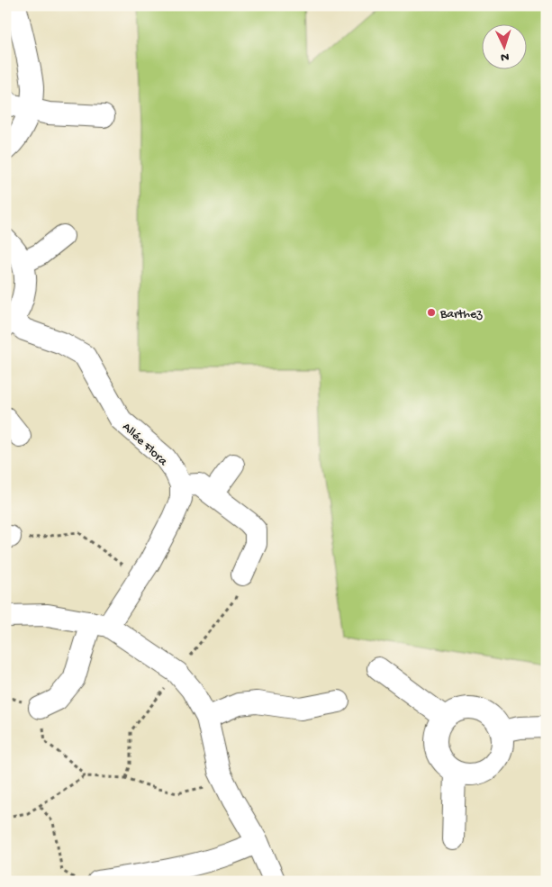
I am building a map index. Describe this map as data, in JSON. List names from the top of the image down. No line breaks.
{"streets":{"street":["Allée Flora"]},"places":["Barthez"],"north":"bottom"}
